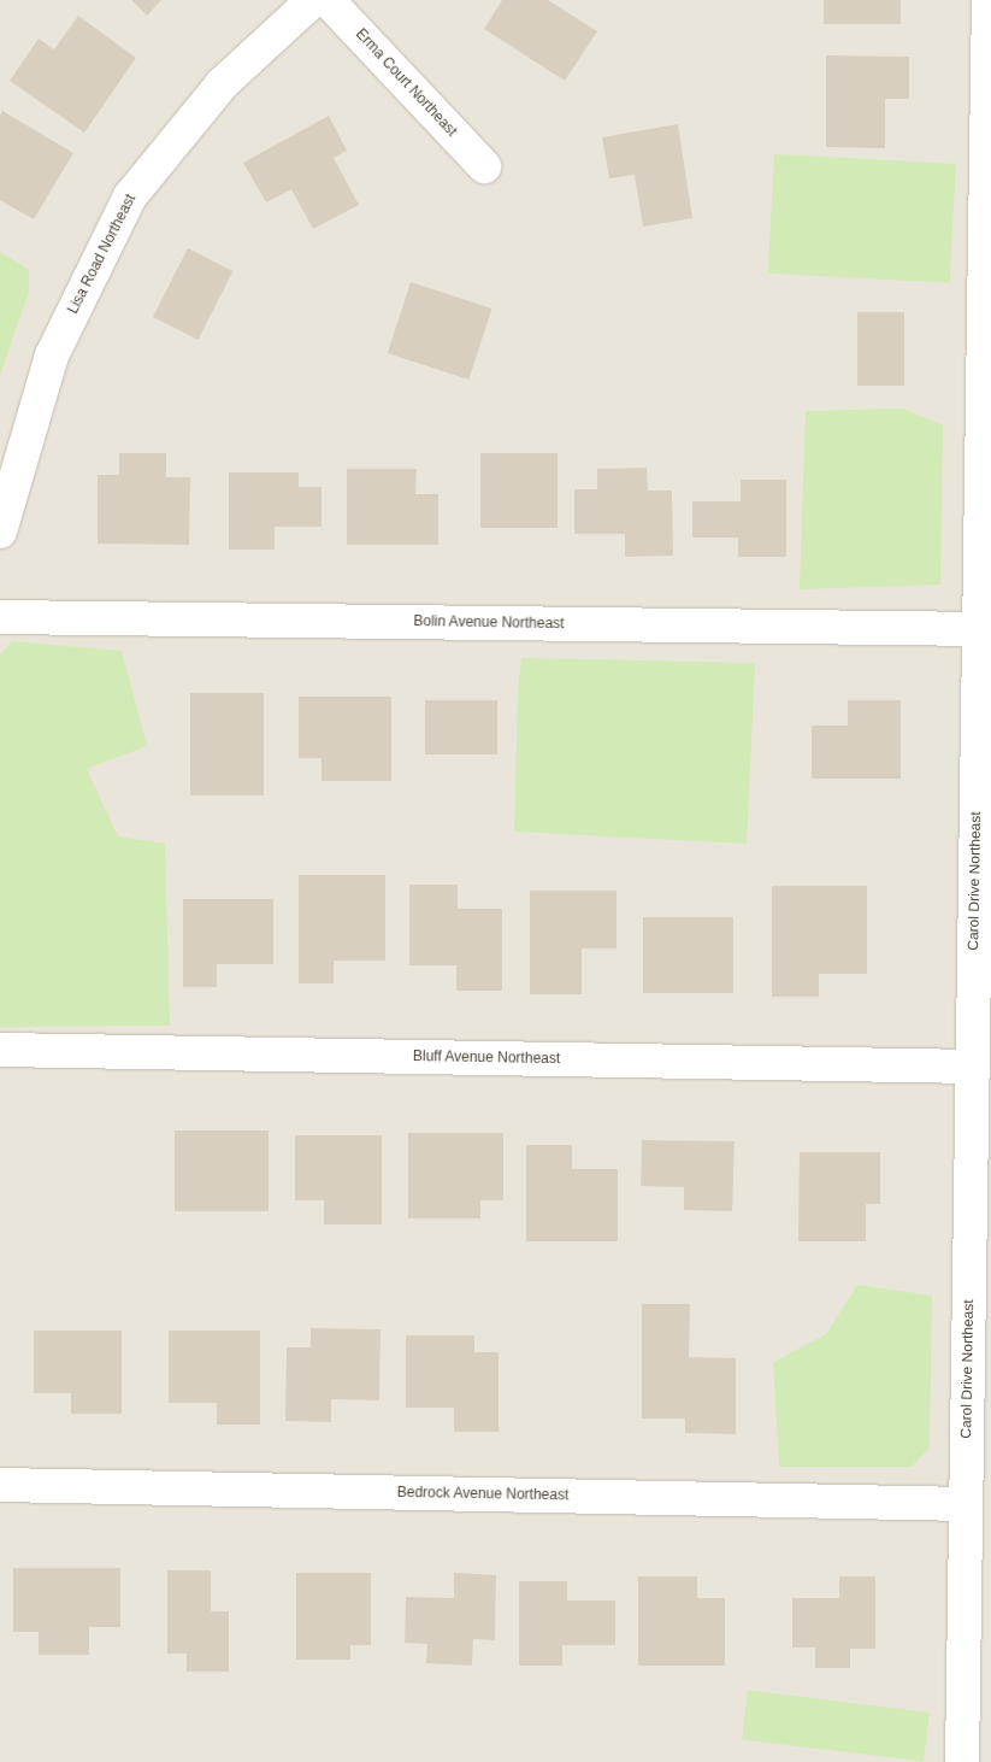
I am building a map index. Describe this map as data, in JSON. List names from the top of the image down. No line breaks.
{"streets":{"street":["Erma Court Northeast","Lisa Road Northeast","Bolin Avenue Northeast","Carol Drive Northeast","Bluff Avenue Northeast","Bedrock Avenue Northeast"]},"crossings":[["Bolin Avenue Northeast","Carol Drive Northeast"],["Carol Drive Northeast","Bluff Avenue Northeast"],["Carol Drive Northeast","Bedrock Avenue Northeast"]]}
